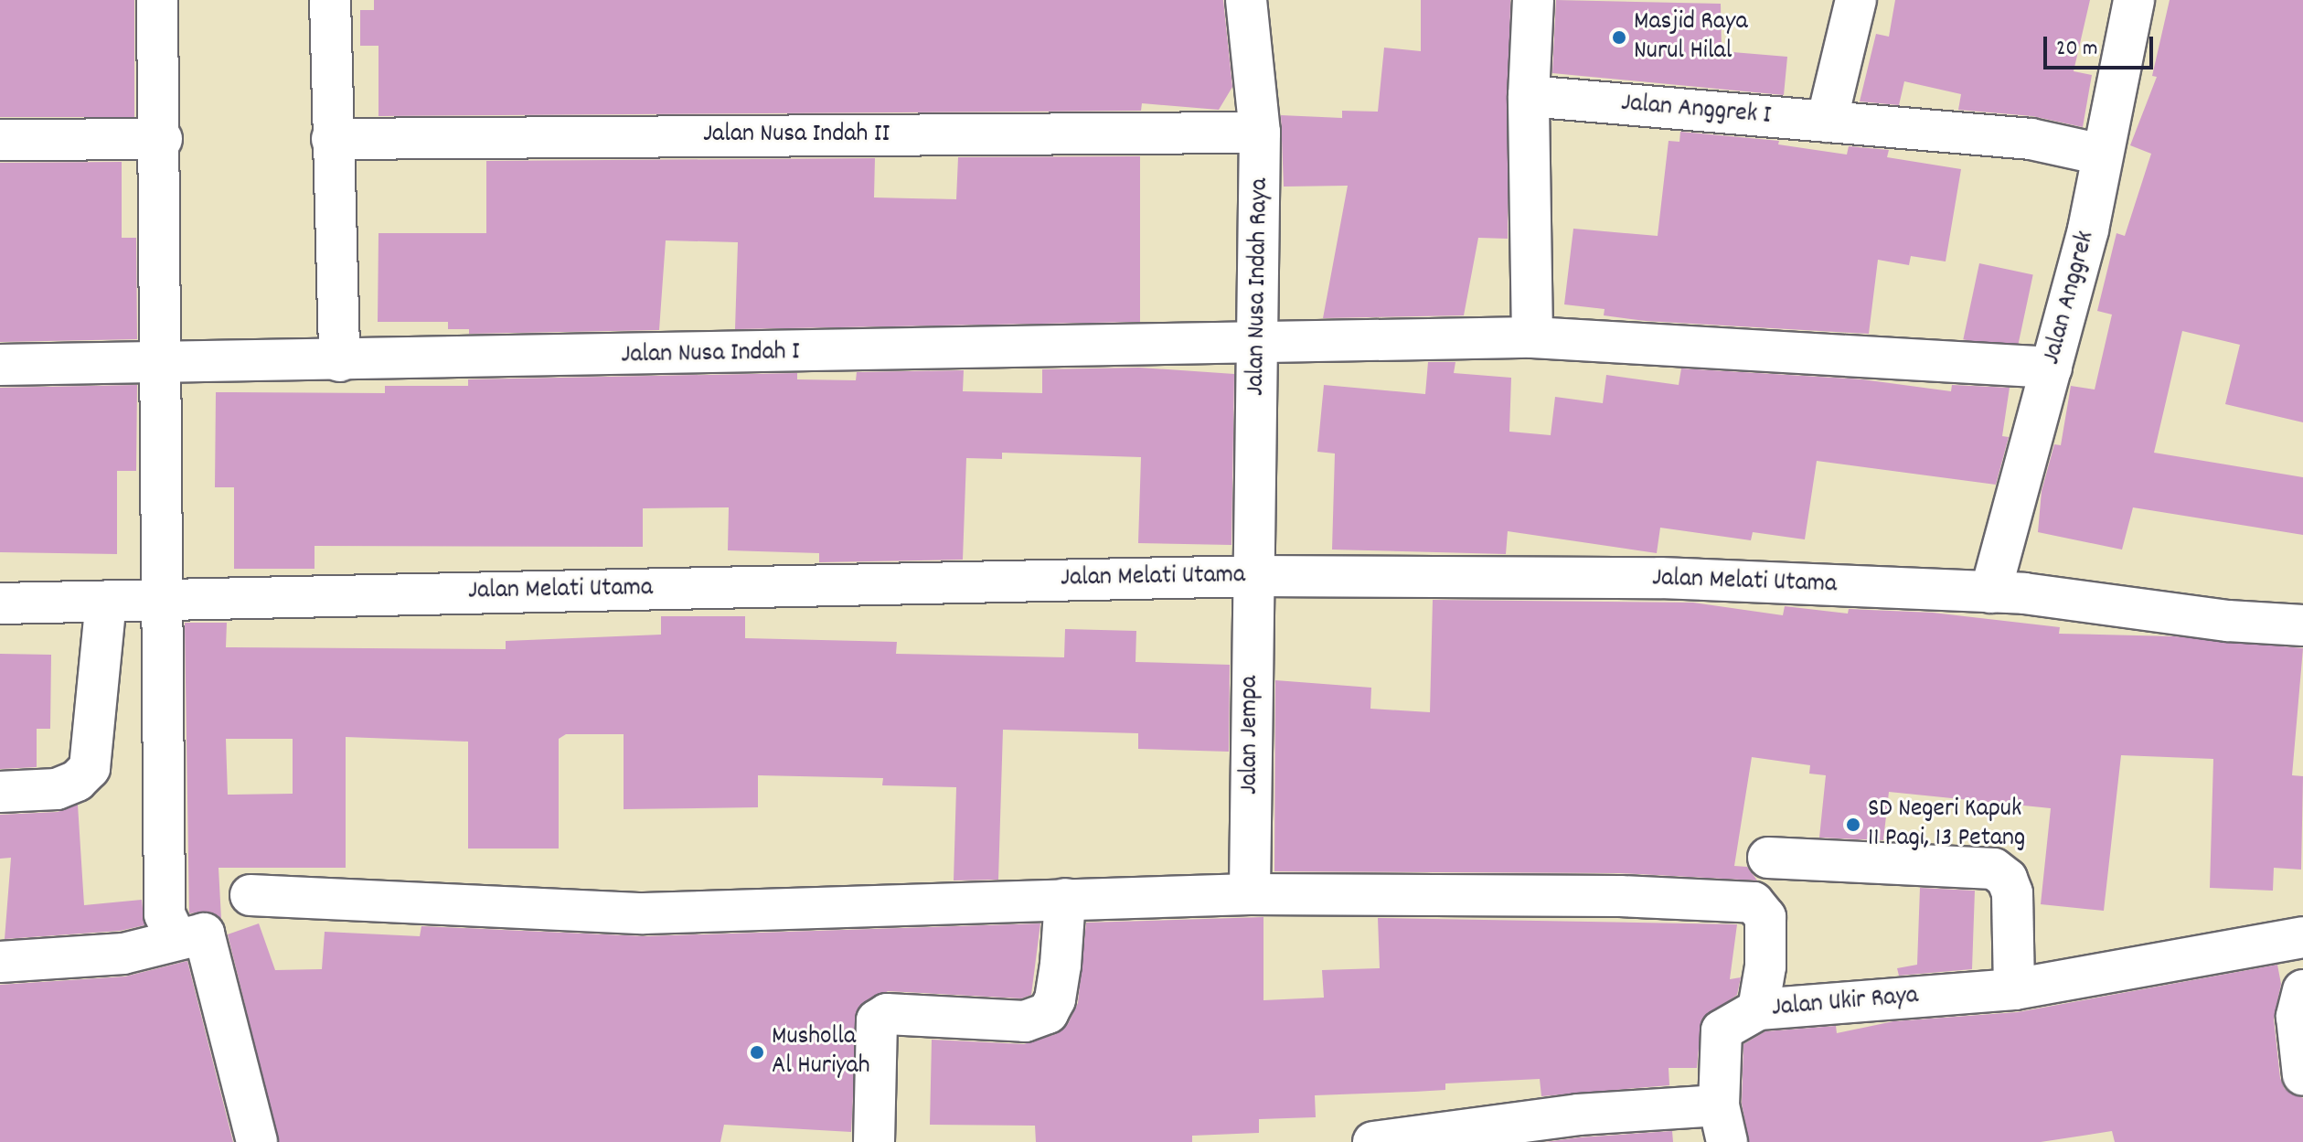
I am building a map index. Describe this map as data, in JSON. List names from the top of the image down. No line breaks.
{"streets":{"street":["Jalan Anggrek I","Jalan Nusa Indah II","Jalan Nusa Indah Raya","Jalan Anggrek","Jalan Nusa Indah I","Jalan Melati Utama","Jalan Jempa","Jalan Ukir Raya"]},"crossings":[["Jalan Anggrek I","Jalan Anggrek"],["Jalan Nusa Indah II","Jalan Nusa Indah Raya"],["Jalan Nusa Indah Raya","Jalan Nusa Indah I"],["Jalan Nusa Indah Raya","Jalan Melati Utama"],["Jalan Nusa Indah Raya","Jalan Jempa"],["Jalan Anggrek","Jalan Melati Utama"],["Jalan Melati Utama","Jalan Jempa"]],"places":["Masjid Raya Nurul Hilal","SD Negeri Kapuk 11 Pagi, 13 Petang","Musholla Al Huriyah"],"scale_bar":"20 m"}
